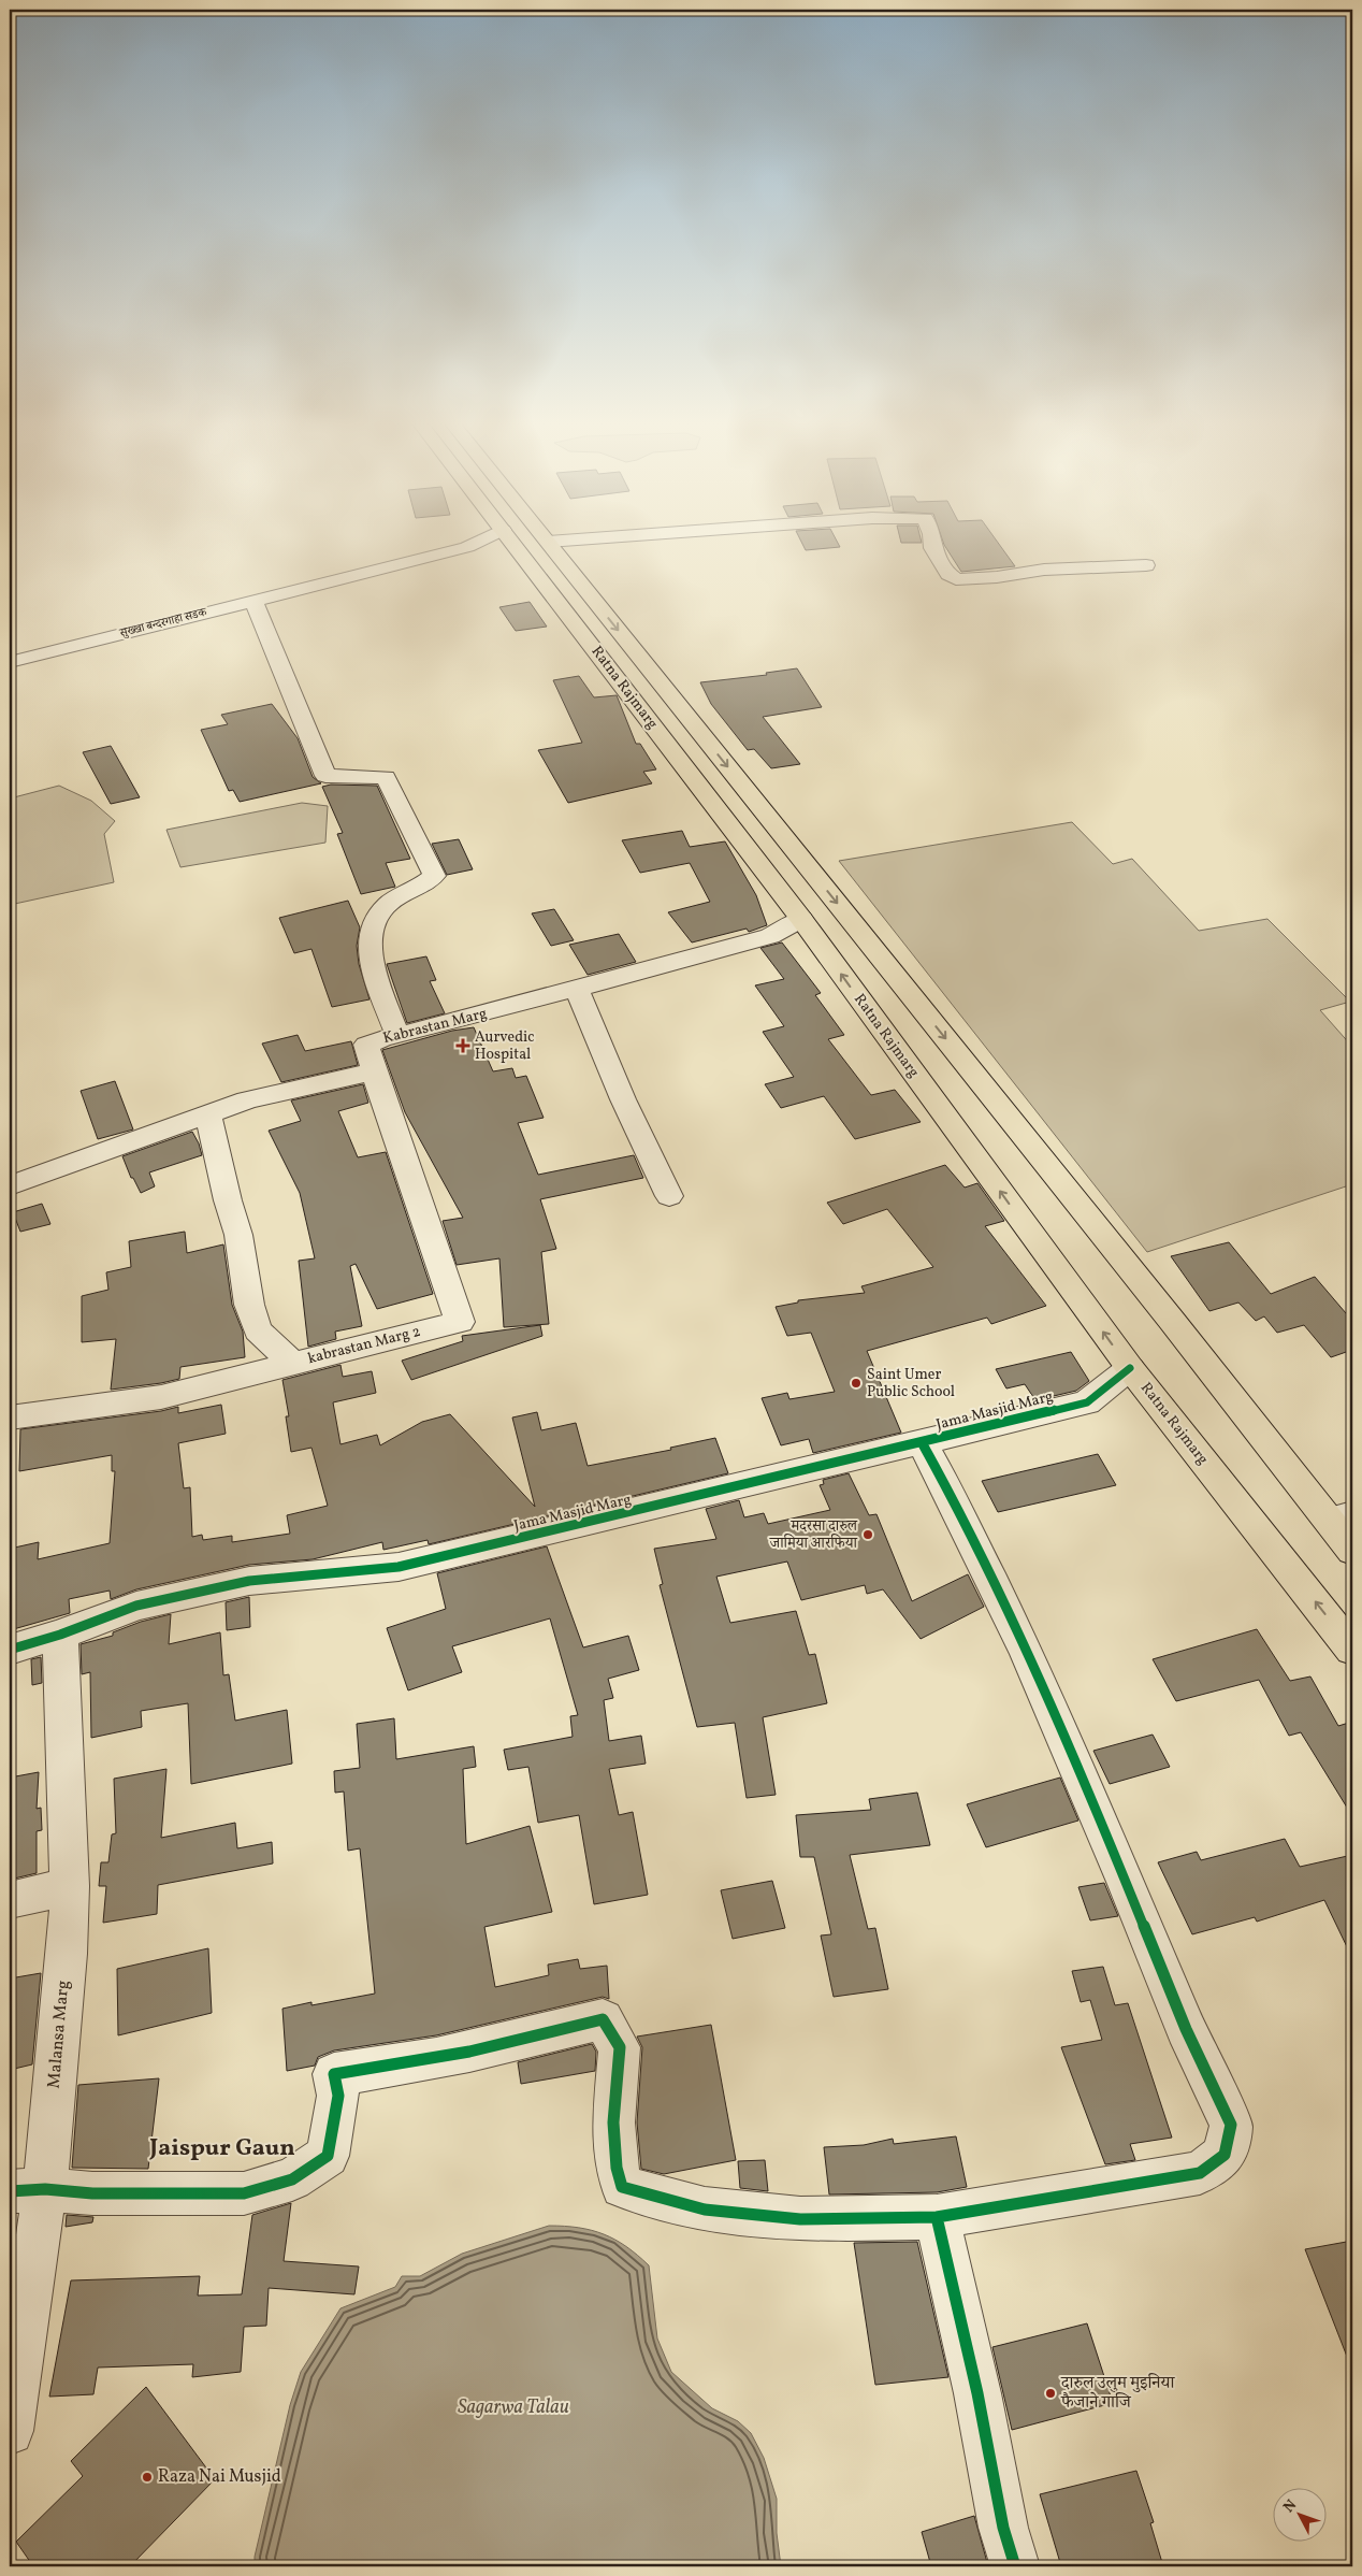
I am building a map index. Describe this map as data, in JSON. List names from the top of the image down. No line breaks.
{"streets":{"highway":["Ratna Rajmarg"],"street":["सुख्खा बन्दरगाहा सडक","Kabrastan Marg","kabrastan Marg 2","Jama Masjid Marg","Malansa Marg"]},"crossings":[["Ratna Rajmarg","Kabrastan Marg"],["Ratna Rajmarg","Jama Masjid Marg"],["Kabrastan Marg","kabrastan Marg 2"],["Jama Masjid Marg","Malansa Marg"]],"districts":["Jaispur Gaun"],"water":["Sagarwa Talau"],"places":{"health":["Aurvedic Hospital"],"other":["Saint Umer Public School","मदरसा दारुल जामिया आरफिया","दारुल उलुम मुइनिया फैजाने गाजि","Raza Nai Musjid"]},"north":"top left"}
